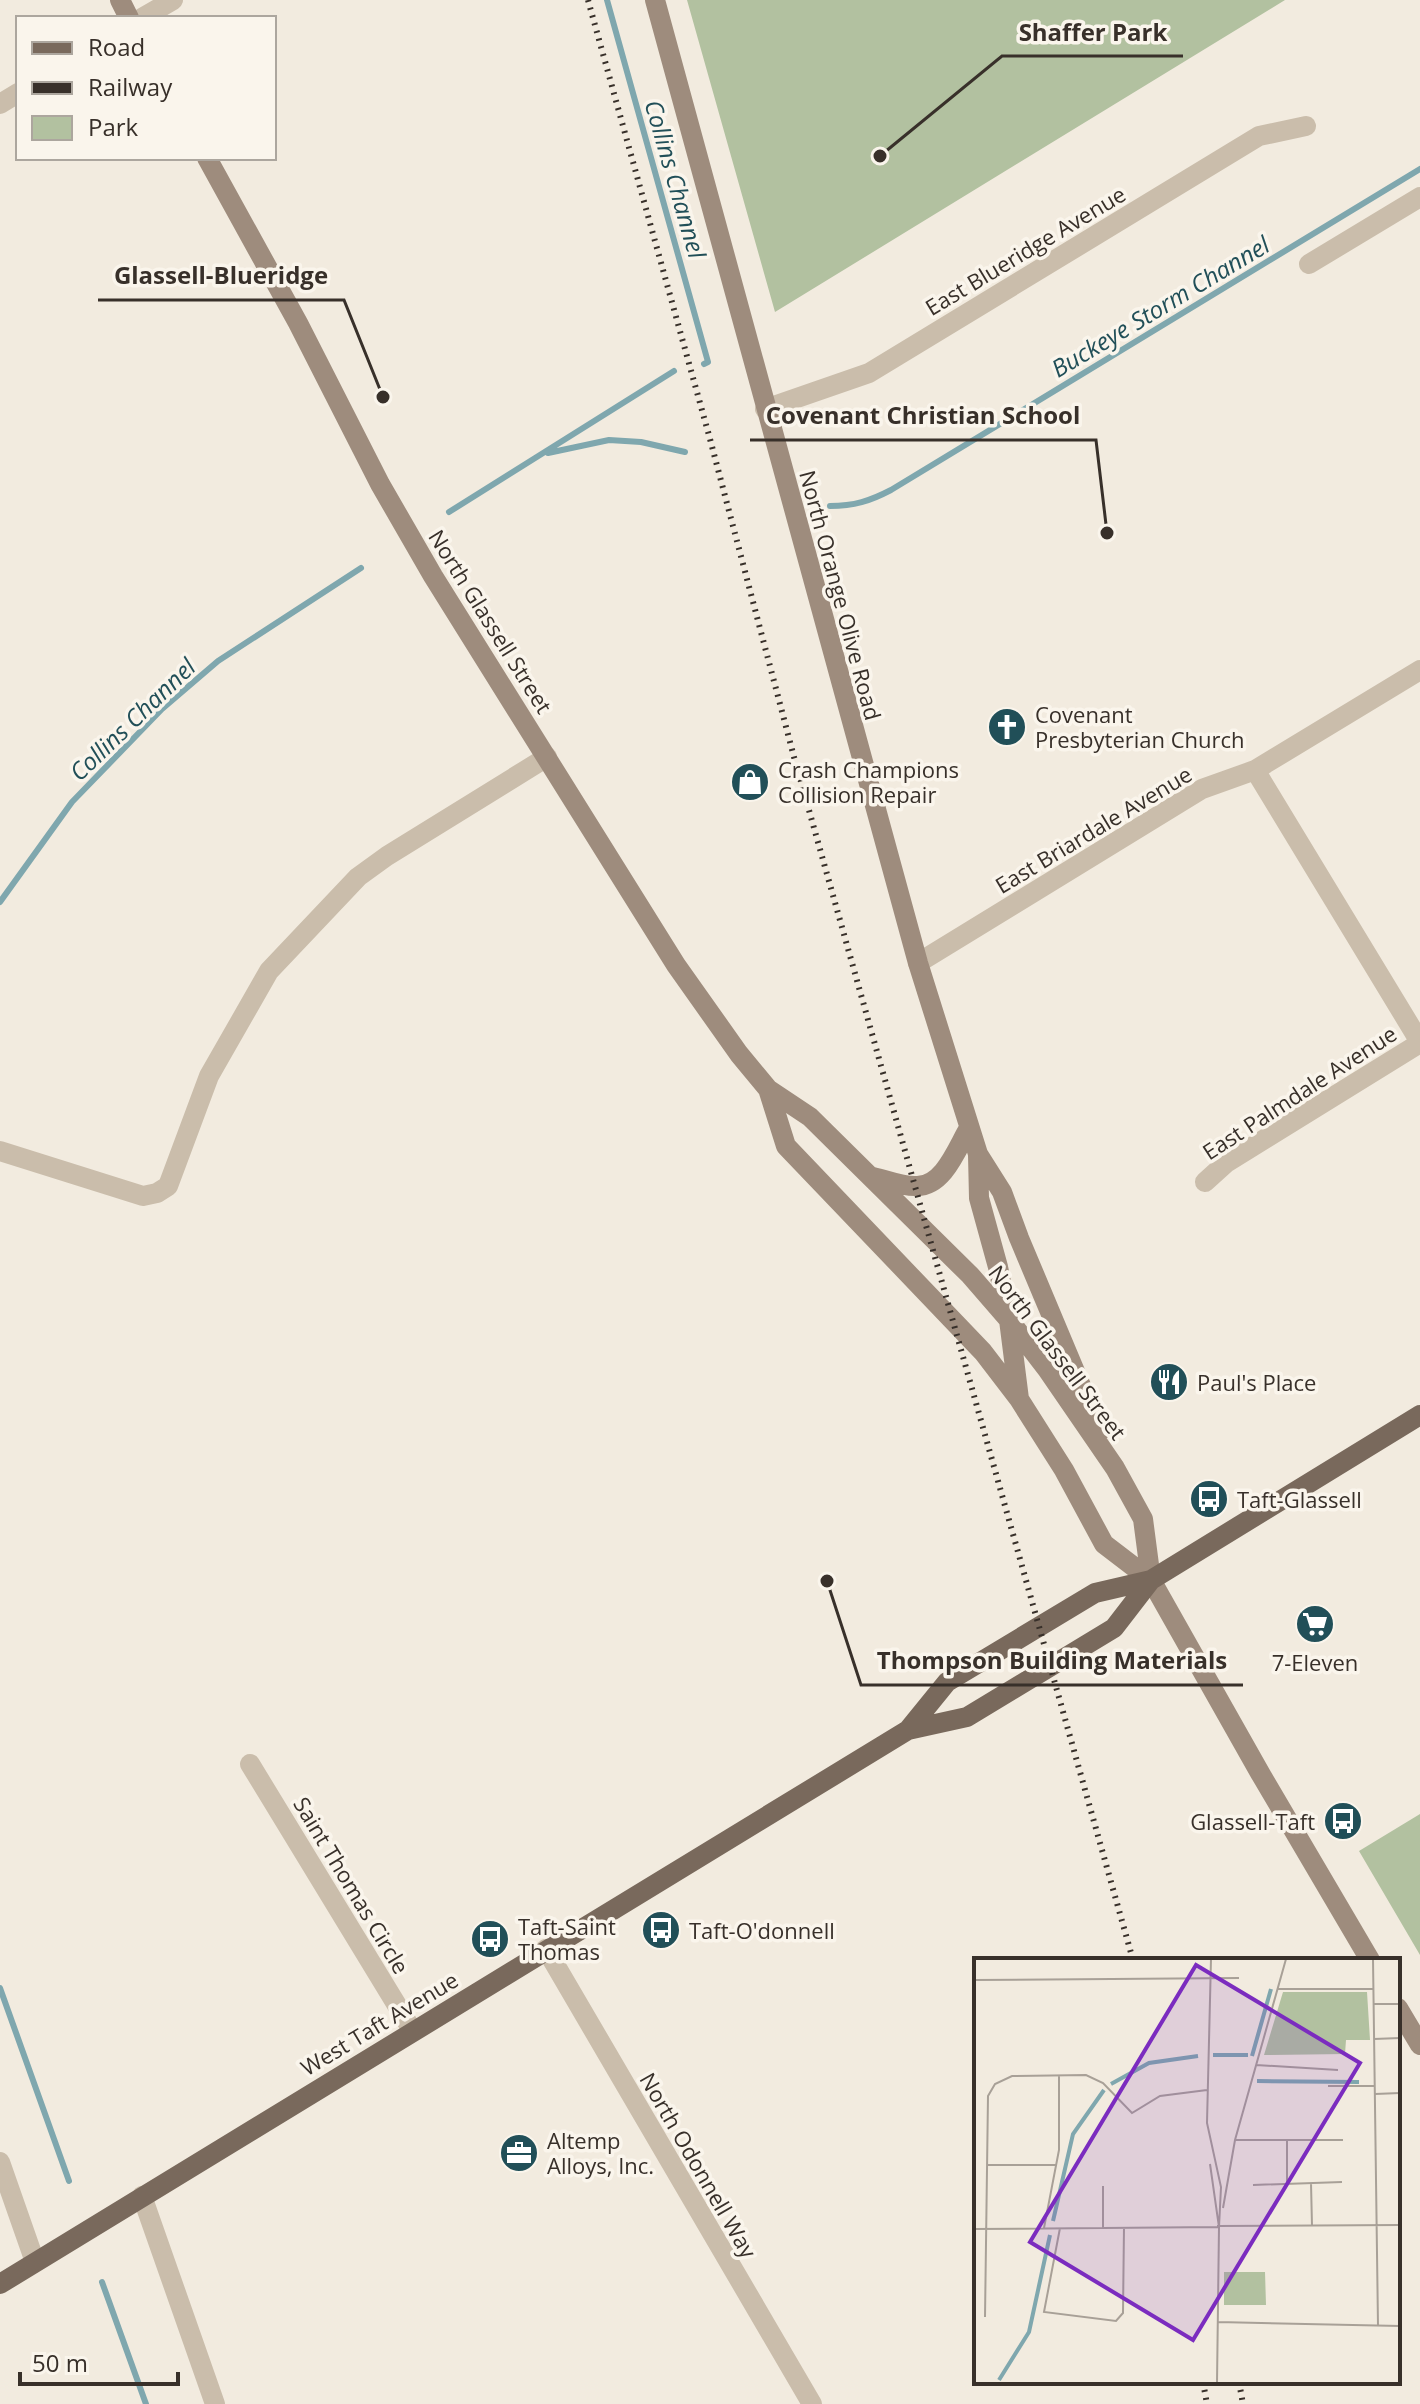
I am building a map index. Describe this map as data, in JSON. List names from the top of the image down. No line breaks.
{"streets":{"main road":["North Orange Olive Road","North Glassell Street","West Taft Avenue"],"street":["East Blueridge Avenue","East Briardale Avenue","East Palmdale Avenue","Saint Thomas Circle","North Odonnell Way"]},"crossings":[["East Blueridge Avenue","North Orange Olive Road"],["North Orange Olive Road","North Glassell Street"],["North Orange Olive Road","East Briardale Avenue"],["North Glassell Street","West Taft Avenue"],["Saint Thomas Circle","West Taft Avenue"],["West Taft Avenue","North Odonnell Way"]],"water":["Collins Channel","Buckeye Storm Channel"],"places":{"other":["Shaffer Park","Glassell-Blueridge","Covenant Christian School","Thompson Building Materials"],"church":["Covenant Presbyterian Church"],"shop":["Crash Champions Collision Repair"],"restaurant":["Paul's Place"],"bus stop":["Taft-Glassell","Glassell-Taft","Taft-O'donnell","Taft-Saint Thomas"],"supermarket":["7-Eleven"],"office":["Altemp Alloys, Inc."]},"legend":["Road","Railway","Park"],"scale_bar":"50 m"}
